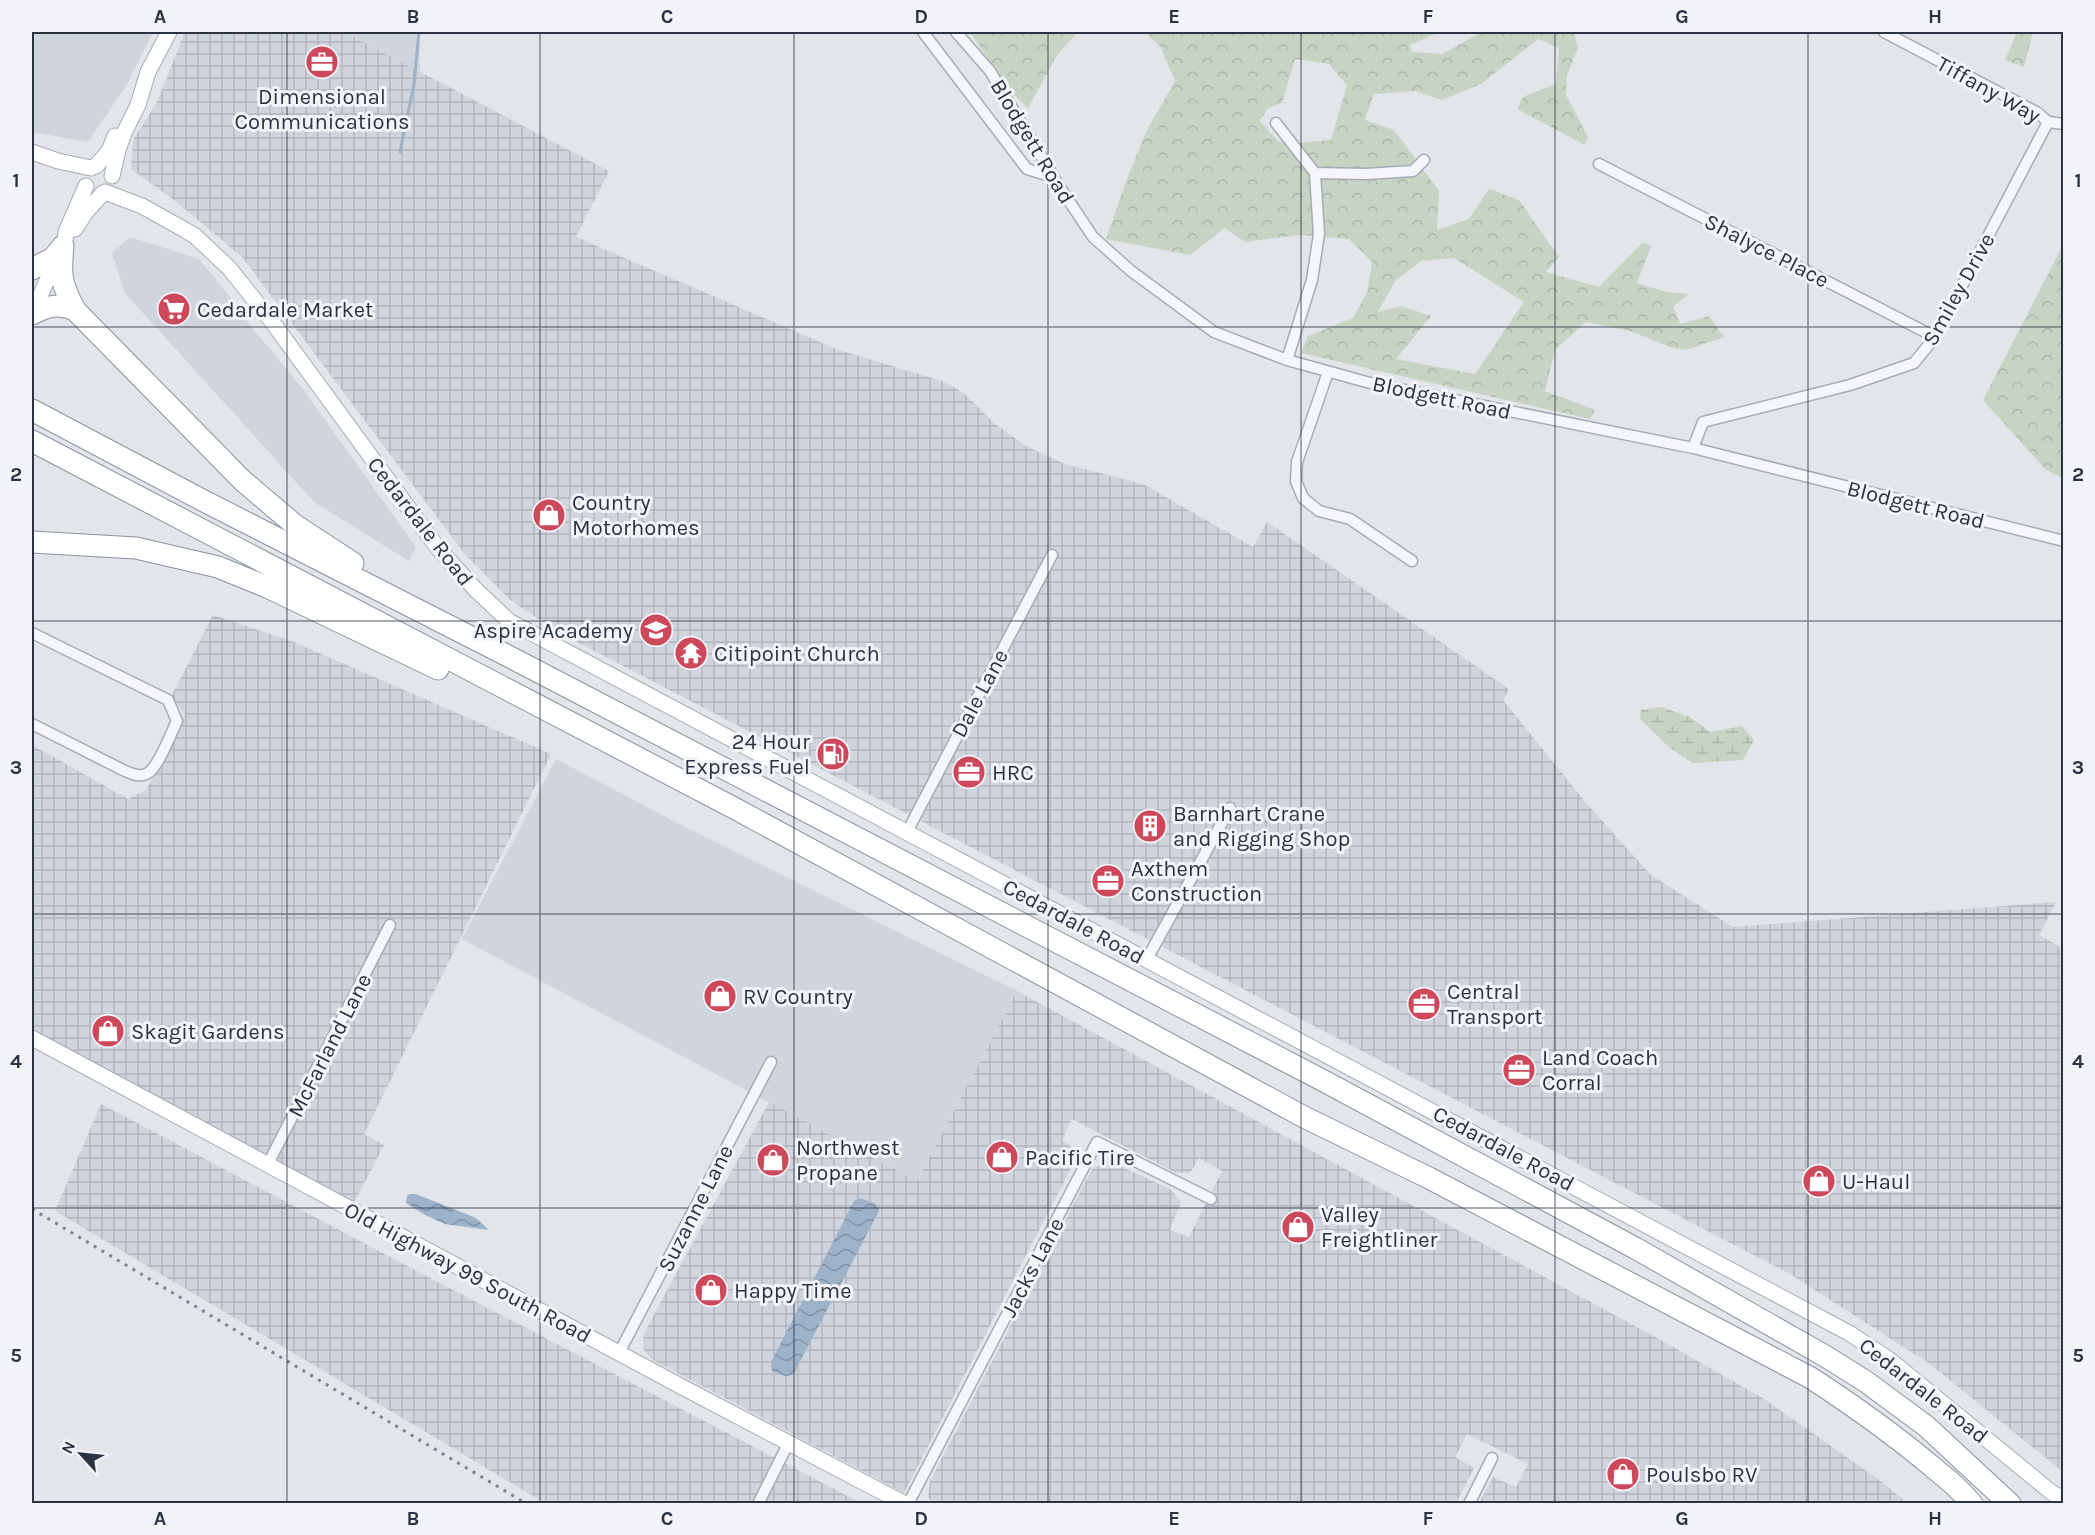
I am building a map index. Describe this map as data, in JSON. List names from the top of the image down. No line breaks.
{"streets":{"street":["Tiffany Way","Blodgett Road","Shalyce Place","Smiley Drive","Cedardale Road","Dale Lane","McFarland Lane","Suzanne Lane","Jacks Lane","Old Highway 99 South Road"]},"crossings":[["Tiffany Way","Smiley Drive"],["Blodgett Road","Smiley Drive"],["Shalyce Place","Smiley Drive"],["Cedardale Road","Dale Lane"],["McFarland Lane","Old Highway 99 South Road"],["Suzanne Lane","Old Highway 99 South Road"],["Jacks Lane","Old Highway 99 South Road"]],"places":{"office":["Dimensional Communications","HRC","Axthem Construction","Central Transport","Land Coach Corral"],"supermarket":["Cedardale Market"],"shop":["Country Motorhomes","RV Country","Skagit Gardens","Pacific Tire","Northwest Propane","U-Haul","Valley Freightliner","Happy Time","Poulsbo RV"],"school or university":["Aspire Academy"],"temple":["Citipoint Church"],"fuel station":["24 Hour Express Fuel"],"building":["Barnhart Crane and Rigging Shop"]},"north":"top left","grid":{"columns":["A","B","C","D","E","F","G","H"],"rows":["1","2","3","4","5"]}}
